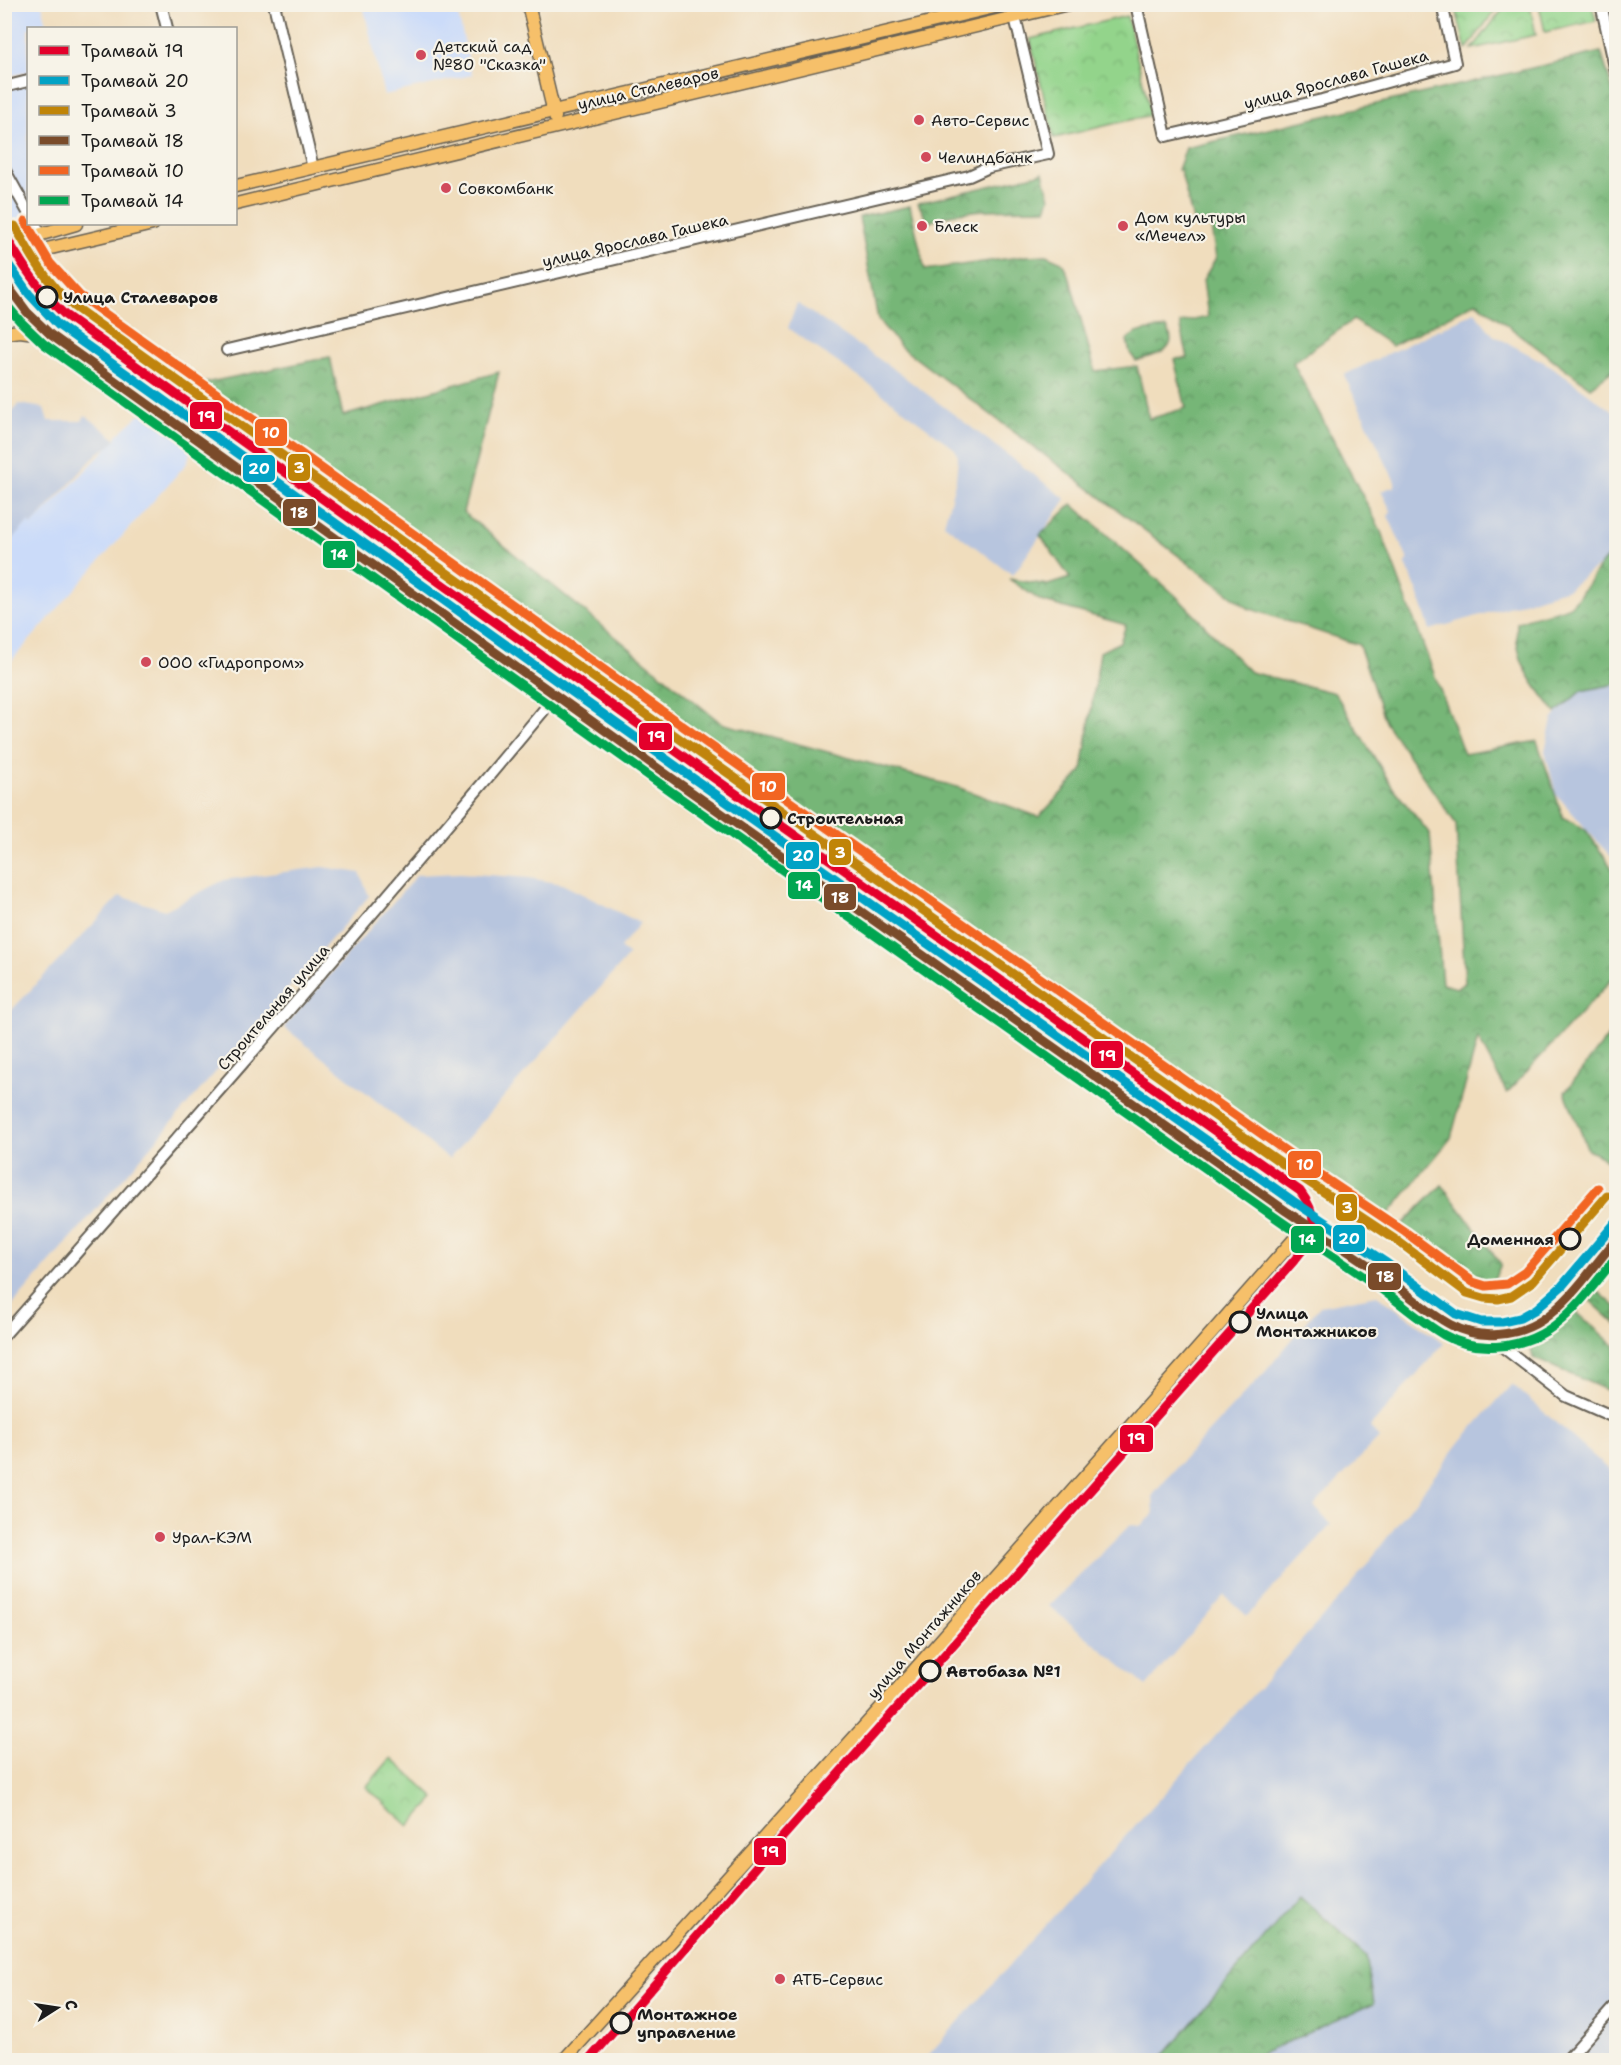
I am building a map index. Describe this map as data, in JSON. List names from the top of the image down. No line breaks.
{"streets":{"main road":["улица Сталеваров","улица Монтажников"],"street":["улица Ярослава Гашека","Строительная улица"]},"crossings":[["улица Ярослава Гашека","улица Сталеваров"]],"places":["Детский сад №80 \"Сказка\"","Авто-Сервис","Челиндбанк","Совкомбанк","Блеск","Дом культуры «Мечел»","Улица Сталеваров","ООО «Гидропром»","Строительная","Доменная","Улица Монтажников","Урал-КЭМ","Автобаза №1","АТБ-Сервис","Монтажное управление"],"lines":["tram line 10","tram line 3","tram line 19","tram line 20","tram line 18","tram line 14"],"legend":["Трамвай 19","Трамвай 20","Трамвай 3","Трамвай 18","Трамвай 10","Трамвай 14"],"north":"right"}
